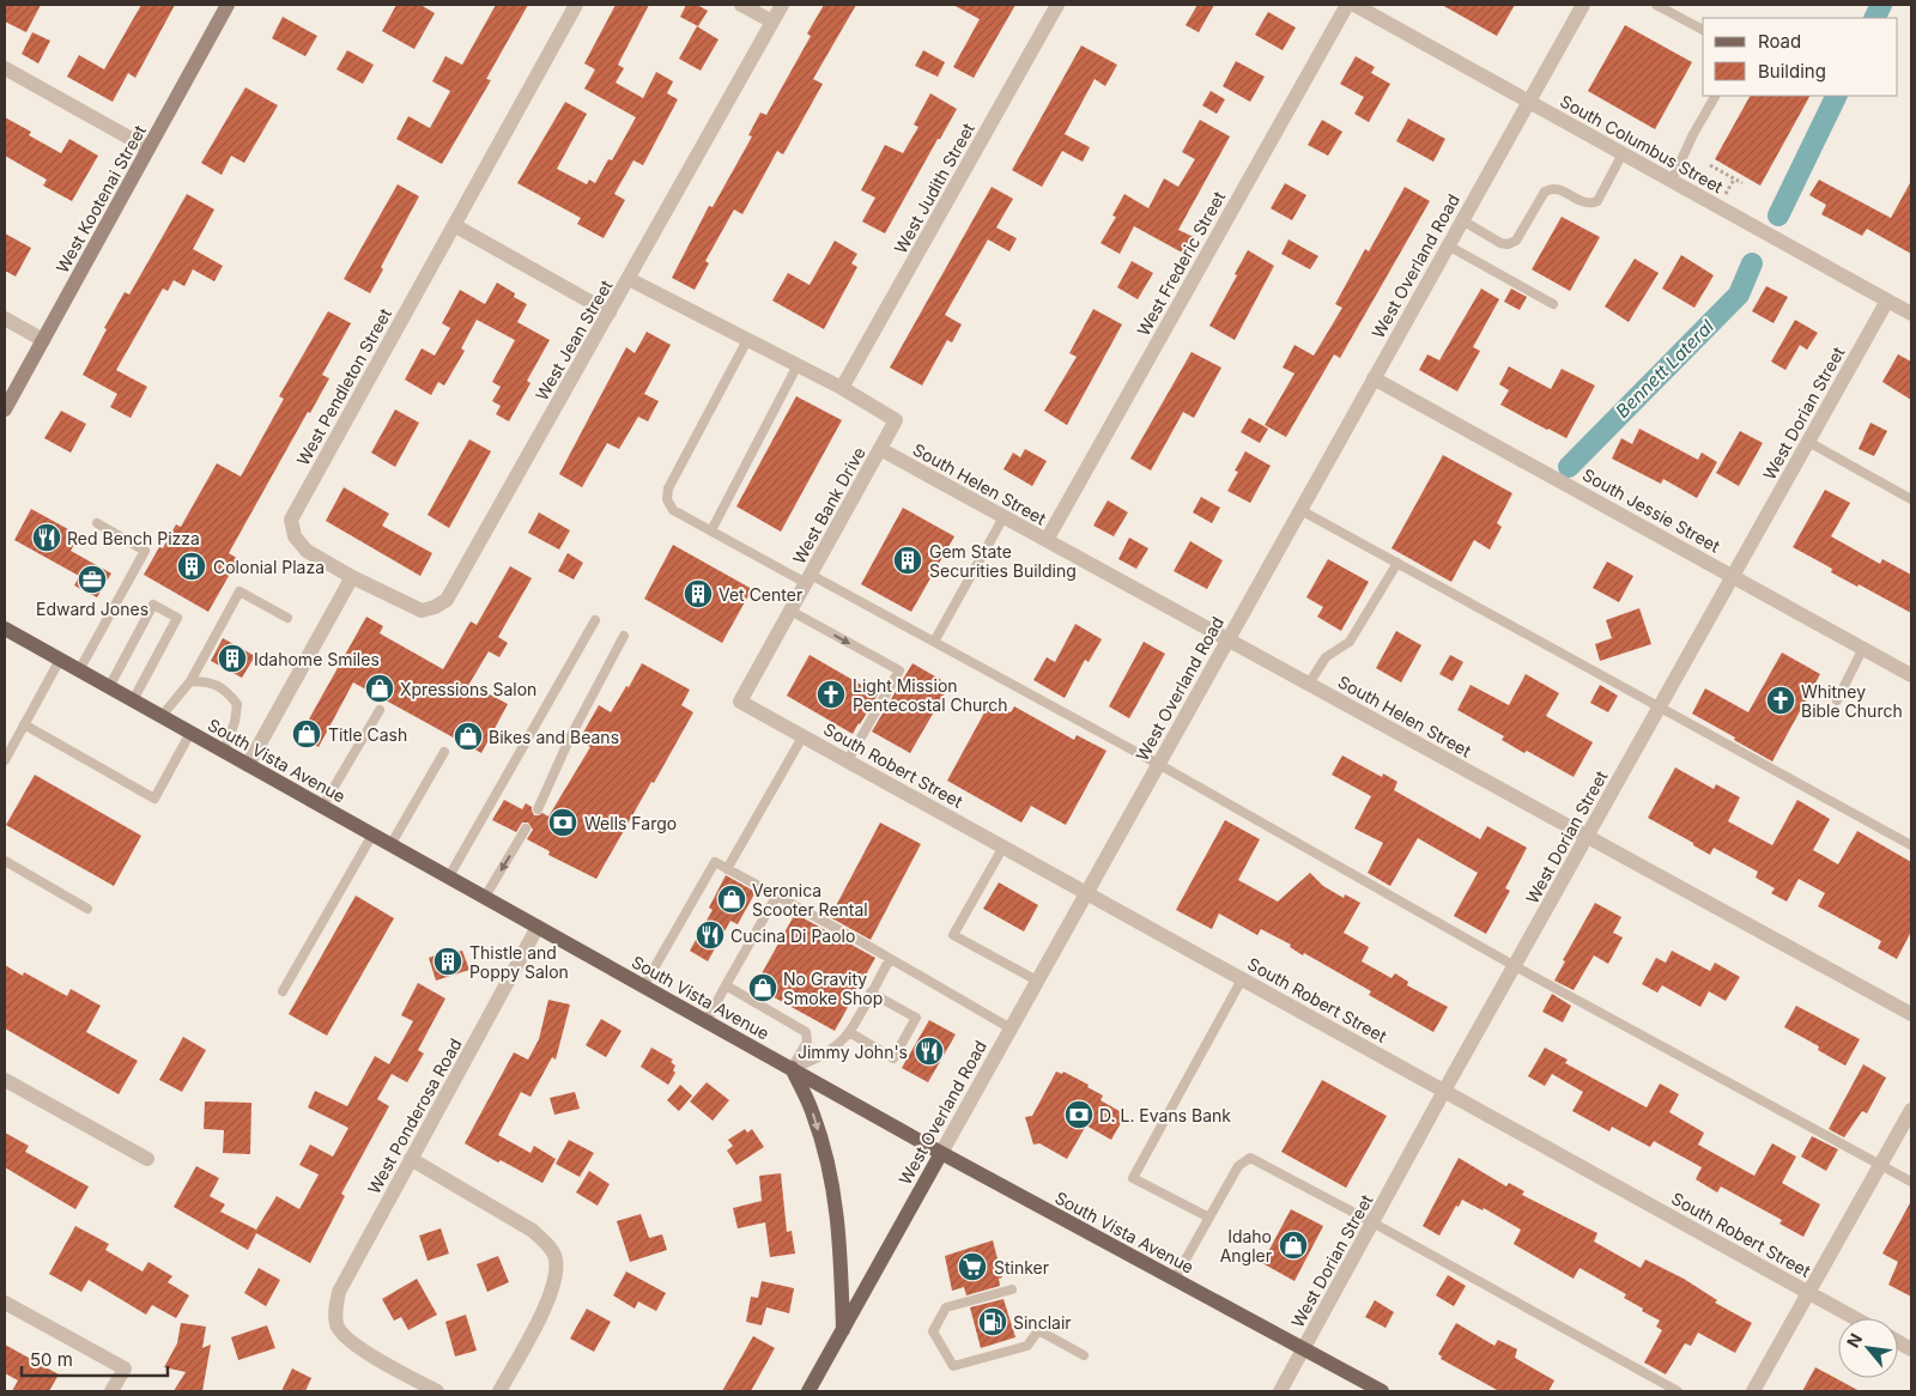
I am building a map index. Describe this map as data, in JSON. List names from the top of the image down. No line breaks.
{"streets":{"main road":["West Kootenai Street","West Overland Road","South Vista Avenue"],"street":["South Columbus Street","West Judith Street","West Frederic Street","West Jean Street","West Pendleton Street","West Dorian Street","South Helen Street","West Bank Drive","South Jessie Street","South Robert Street","West Ponderosa Road"]},"crossings":[["South Columbus Street","West Overland Road"],["South Columbus Street","West Dorian Street"],["West Judith Street","West Bank Drive"],["West Frederic Street","South Helen Street"],["West Overland Road","South Helen Street"],["West Overland Road","South Jessie Street"],["West Overland Road","South Vista Avenue"],["West Overland Road","South Robert Street"],["West Jean Street","West Pendleton Street"],["West Dorian Street","South Helen Street"],["West Dorian Street","South Jessie Street"],["West Dorian Street","South Vista Avenue"],["West Dorian Street","South Robert Street"],["South Helen Street","West Bank Drive"],["West Bank Drive","South Robert Street"],["South Vista Avenue","West Ponderosa Road"]],"water":["Bennett Lateral"],"places":{"restaurant":["Red Bench Pizza","Cucina Di Paolo","Jimmy John's"],"building":["Gem State Securities Building","Colonial Plaza","Vet Center","Idahome Smiles","Thistle and Poppy Salon"],"office":["Edward Jones"],"shop":["Xpressions Salon","Title Cash","Bikes and Beans","Veronica Scooter Rental","No Gravity Smoke Shop","Idaho Angler"],"church":["Light Mission Pentecostal Church","Whitney Bible Church"],"bank":["Wells Fargo","D. L. Evans Bank"],"supermarket":["Stinker"],"fuel station":["Sinclair"]},"legend":["Road","Building"],"scale_bar":"50 m","north":"top left"}
